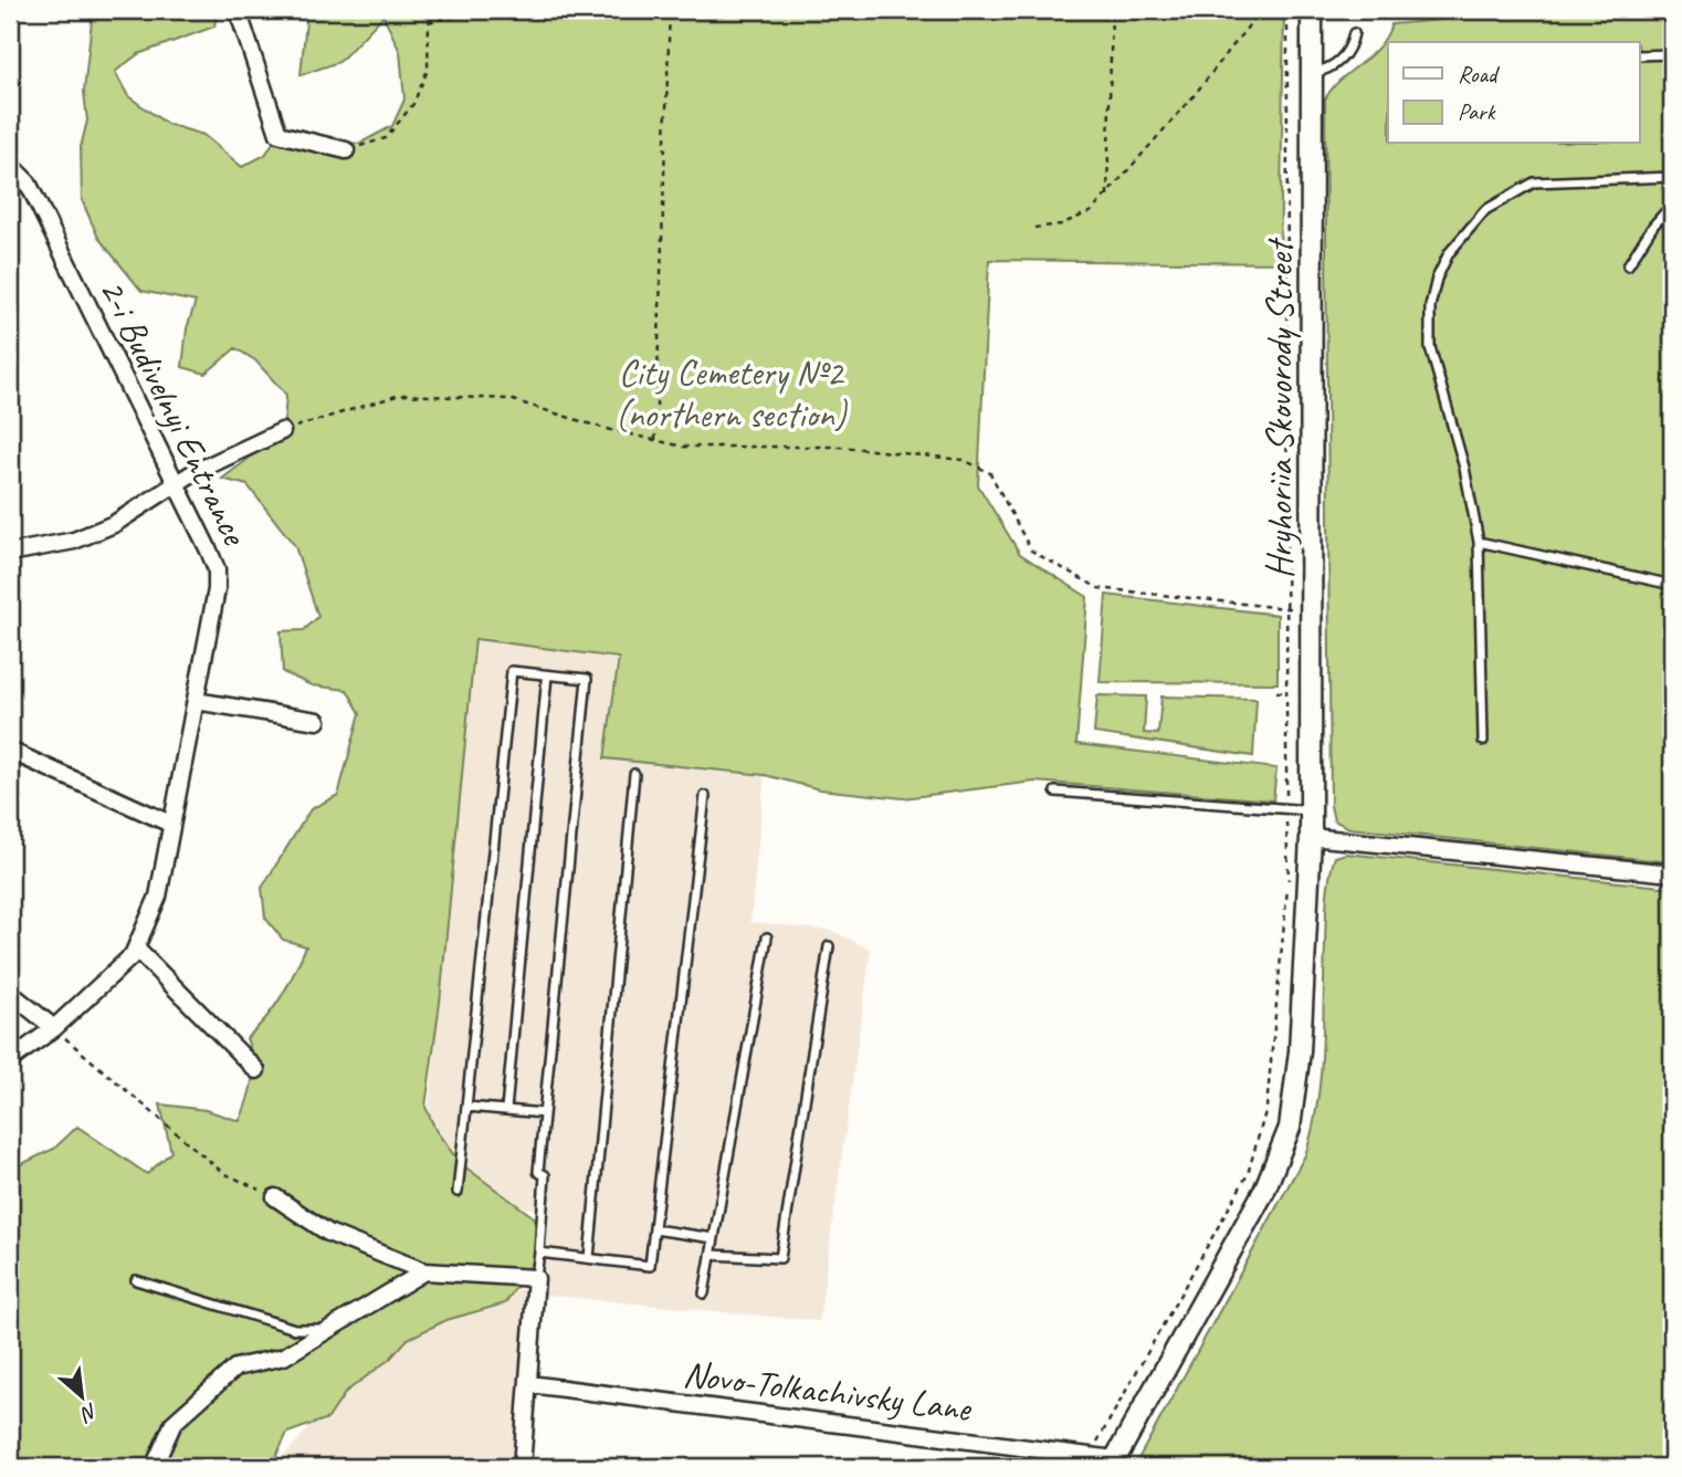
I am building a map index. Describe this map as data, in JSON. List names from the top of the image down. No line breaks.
{"streets":{"street":["Hryhoriia Skovorody Street","2-i Budivelnyi Entrance","Novo-Tolkachivsky Lane"]},"parks":["City Cemetery №2 (northern section)"],"legend":["Road","Park"],"north":"bottom right"}
